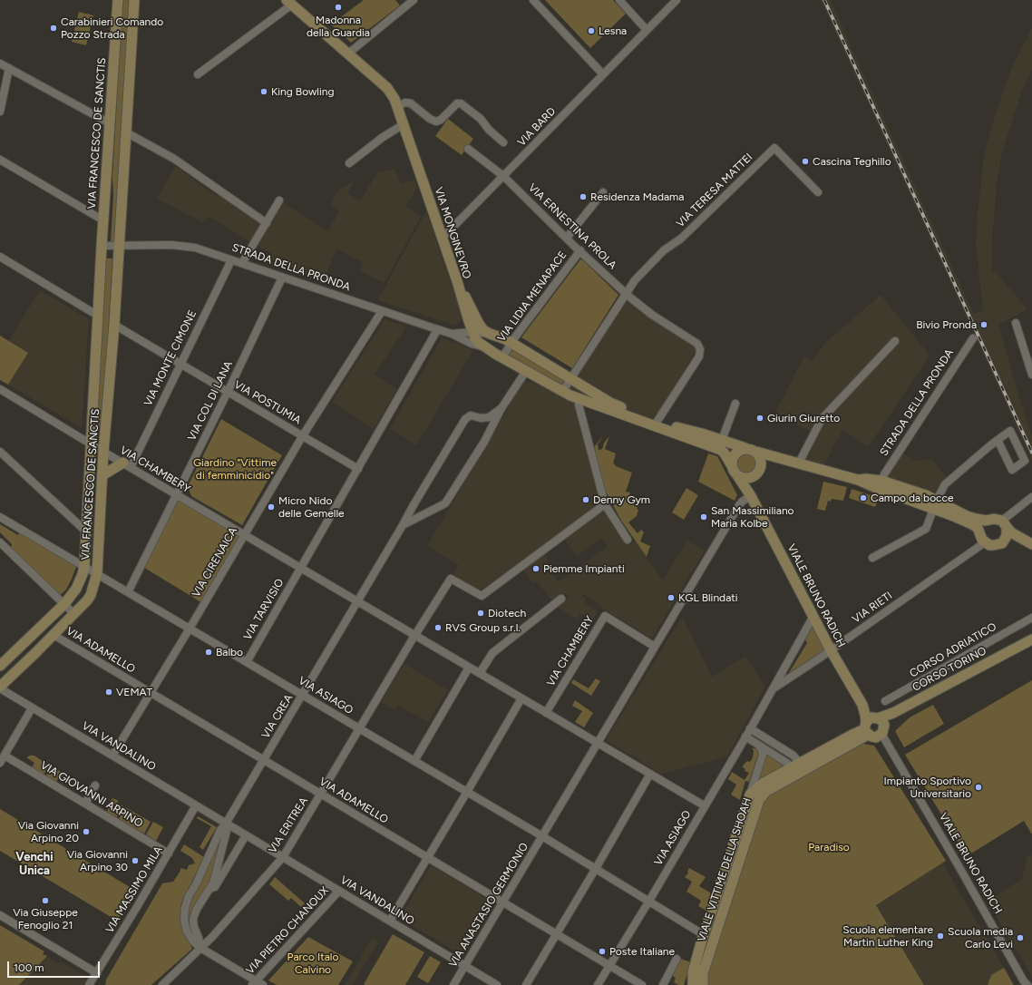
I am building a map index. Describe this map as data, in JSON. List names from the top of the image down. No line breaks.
{"streets":{"street":["VIA BARD","VIA FRANCESCO DE SANCTIS","VIA TERESA MATTEI","VIA ERNESTINA PROLA","VIA MONGINEVRO","STRADA DELLA PRONDA","VIA LIDIA MENAPACE","VIA MONTE CIMONE","VIA COL DI LANA","VIA POSTUMIA","VIA CHAMBERY","VIA CIRENAICA","VIALE BRUNO RADICH","VIA RIETI","VIA TARVISIO","VIA ADAMELLO","CORSO ADRIATICO","CORSO TORINO","VIA ASIAGO","VIA CREA","VIA VANDALINO","VIA GIOVANNI ARPINO","VIA ERITREA","VIALE VITTIME DELLA SHOAH","VIA MASSIMO MILA","VIA ANASTASIO GERMONIO","VIA PIETRO CHANOUX"]},"crossings":[["VIA BARD","VIA ERNESTINA PROLA"],["VIA BARD","VIA MONGINEVRO"],["VIA FRANCESCO DE SANCTIS","STRADA DELLA PRONDA"],["VIA FRANCESCO DE SANCTIS","VIA POSTUMIA"],["VIA FRANCESCO DE SANCTIS","VIA CHAMBERY"],["VIA FRANCESCO DE SANCTIS","VIA ADAMELLO"],["VIA FRANCESCO DE SANCTIS","VIA ASIAGO"],["VIA FRANCESCO DE SANCTIS","VIA VANDALINO"],["VIA TERESA MATTEI","VIA ERNESTINA PROLA"],["VIA TERESA MATTEI","STRADA DELLA PRONDA"],["VIA ERNESTINA PROLA","VIA LIDIA MENAPACE"],["VIA MONGINEVRO","STRADA DELLA PRONDA"],["STRADA DELLA PRONDA","VIA LIDIA MENAPACE"],["STRADA DELLA PRONDA","VIA MONTE CIMONE"],["STRADA DELLA PRONDA","VIA COL DI LANA"],["STRADA DELLA PRONDA","VIA POSTUMIA"],["STRADA DELLA PRONDA","VIALE BRUNO RADICH"],["VIA MONTE CIMONE","VIA POSTUMIA"],["VIA MONTE CIMONE","VIA CHAMBERY"],["VIA COL DI LANA","VIA POSTUMIA"],["VIA COL DI LANA","VIA CHAMBERY"],["VIA COL DI LANA","VIA ASIAGO"],["VIA POSTUMIA","VIA CIRENAICA"],["VIA CHAMBERY","VIA CIRENAICA"],["VIA CHAMBERY","VIA TARVISIO"],["VIA CHAMBERY","VIA ASIAGO"],["VIA CHAMBERY","VIA CREA"],["VIA CHAMBERY","VIA ERITREA"],["VIA CIRENAICA","VIA ADAMELLO"],["VIA CIRENAICA","VIA ASIAGO"],["VIA CIRENAICA","VIA VANDALINO"],["VIALE BRUNO RADICH","VIA RIETI"],["VIALE BRUNO RADICH","CORSO TORINO"],["VIALE BRUNO RADICH","VIALE VITTIME DELLA SHOAH"],["VIA RIETI","VIA ASIAGO"],["VIA TARVISIO","VIA ASIAGO"],["VIA ADAMELLO","VIA CREA"],["VIA ADAMELLO","VIA ERITREA"],["VIA ADAMELLO","VIA ANASTASIO GERMONIO"],["CORSO TORINO","VIALE VITTIME DELLA SHOAH"],["VIA ASIAGO","VIA CREA"],["VIA ASIAGO","VIA ERITREA"],["VIA ASIAGO","VIA ANASTASIO GERMONIO"],["VIA CREA","VIA VANDALINO"],["VIA VANDALINO","VIA ERITREA"],["VIA VANDALINO","VIA MASSIMO MILA"],["VIA VANDALINO","VIA ANASTASIO GERMONIO"],["VIA VANDALINO","VIA PIETRO CHANOUX"],["VIA GIOVANNI ARPINO","VIA MASSIMO MILA"]],"districts":["Venchi Unica"],"parks":["Giardino \"Vittime di femminicidio\"","Paradiso","Parco Italo Calvino"],"places":["Madonna della Guardia","Carabinieri Comando Pozzo Strada","Lesna","King Bowling","Cascina Teghillo","Residenza Madama","Bivio Pronda","Giurin Giuretto","Campo da bocce","Denny Gym","Micro Nido delle Gemelle","San Massimiliano Maria Kolbe","Piemme Impianti","KGL Blindati","Diotech","RVS Group s.r.l.","Balbo","VEMAT","Impianto Sportivo Universitario","Via Giovanni Arpino 20","Via Giovanni Arpino 30","Via Giuseppe Fenoglio 21","Scuola elementare Martin Luther King","Scuola media Carlo Levi","Poste Italiane"],"scale_bar":"100 m"}
